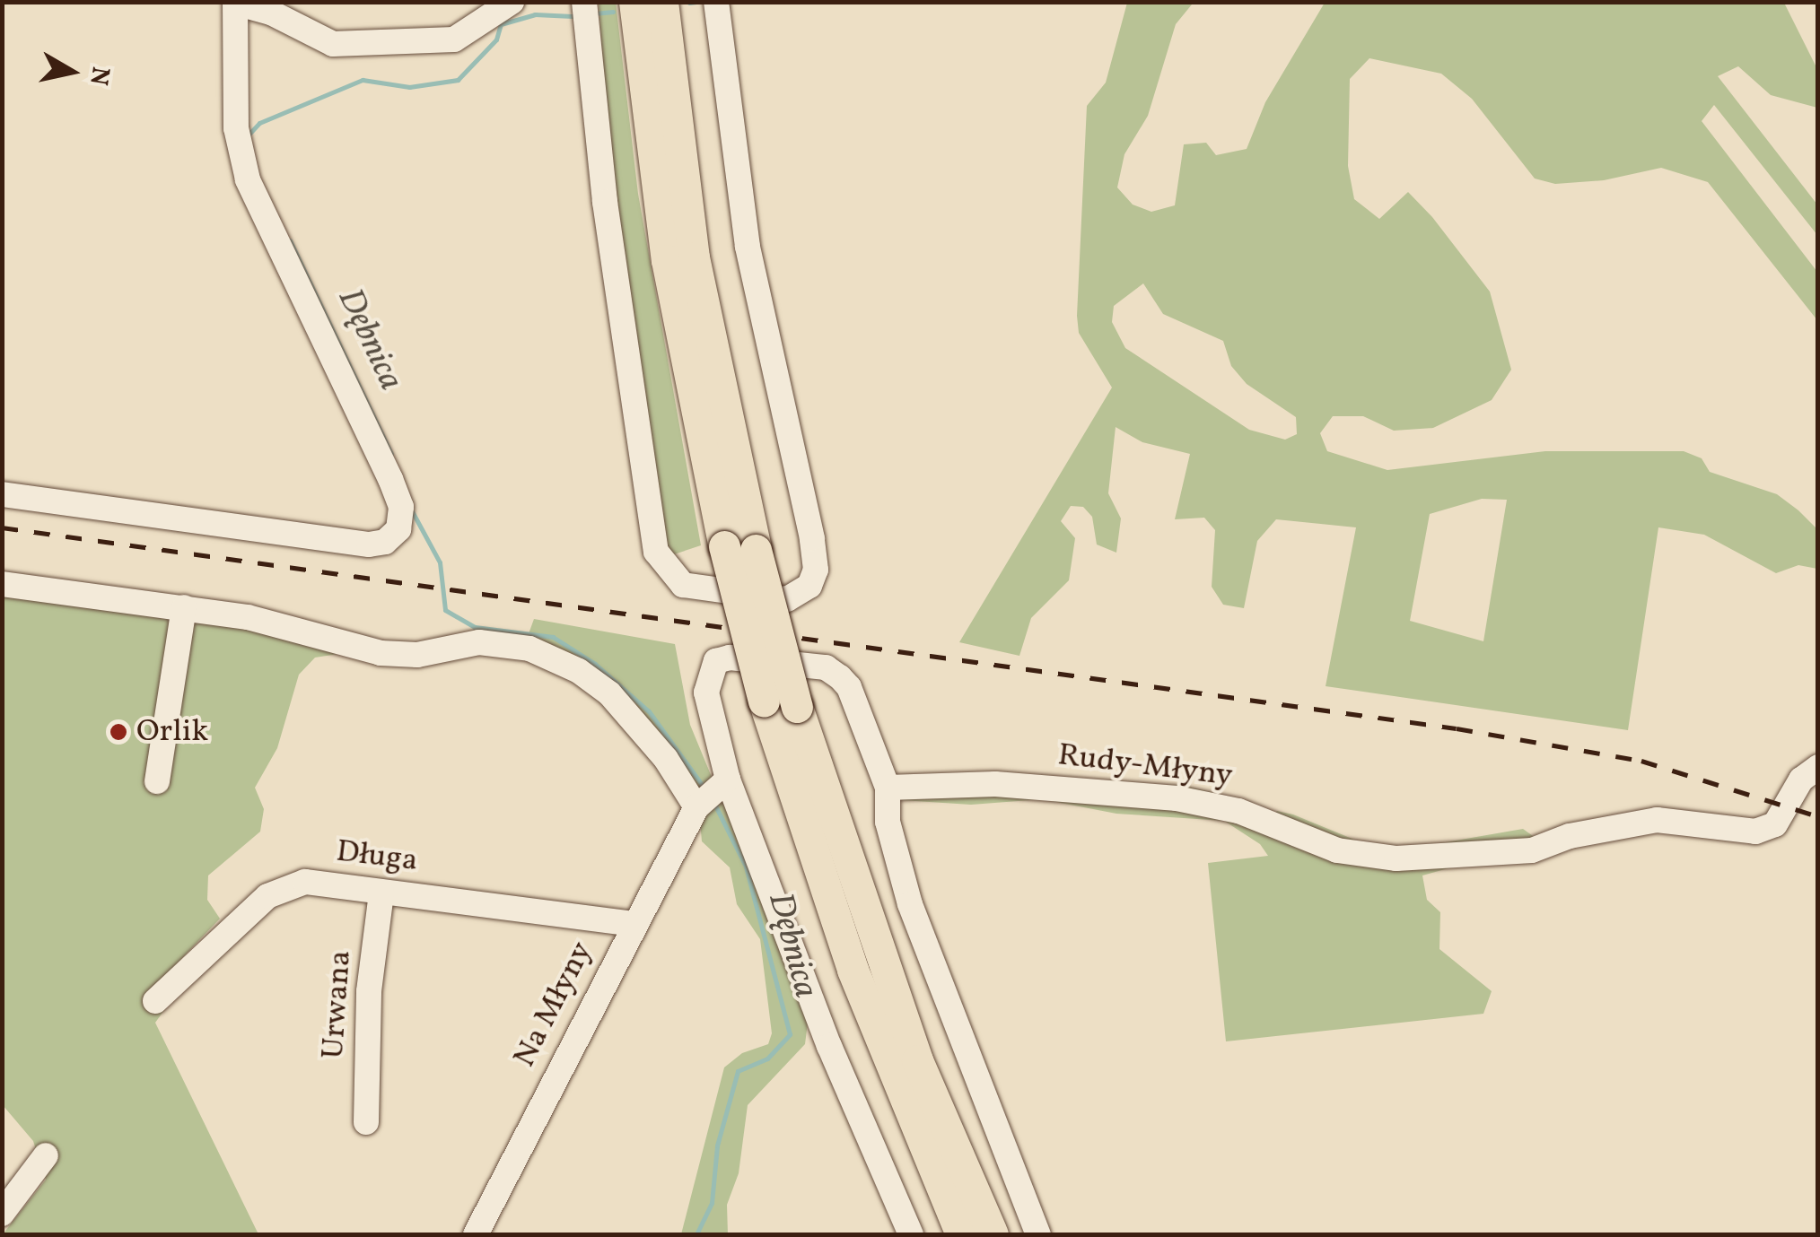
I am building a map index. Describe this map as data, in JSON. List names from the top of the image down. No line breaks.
{"streets":{"street":["Rudy-Młyny","Długa","Urwana","Na Młyny"]},"crossings":[["Długa","Urwana"],["Długa","Na Młyny"]],"water":["Dębnica"],"places":["Orlik"],"north":"right"}
